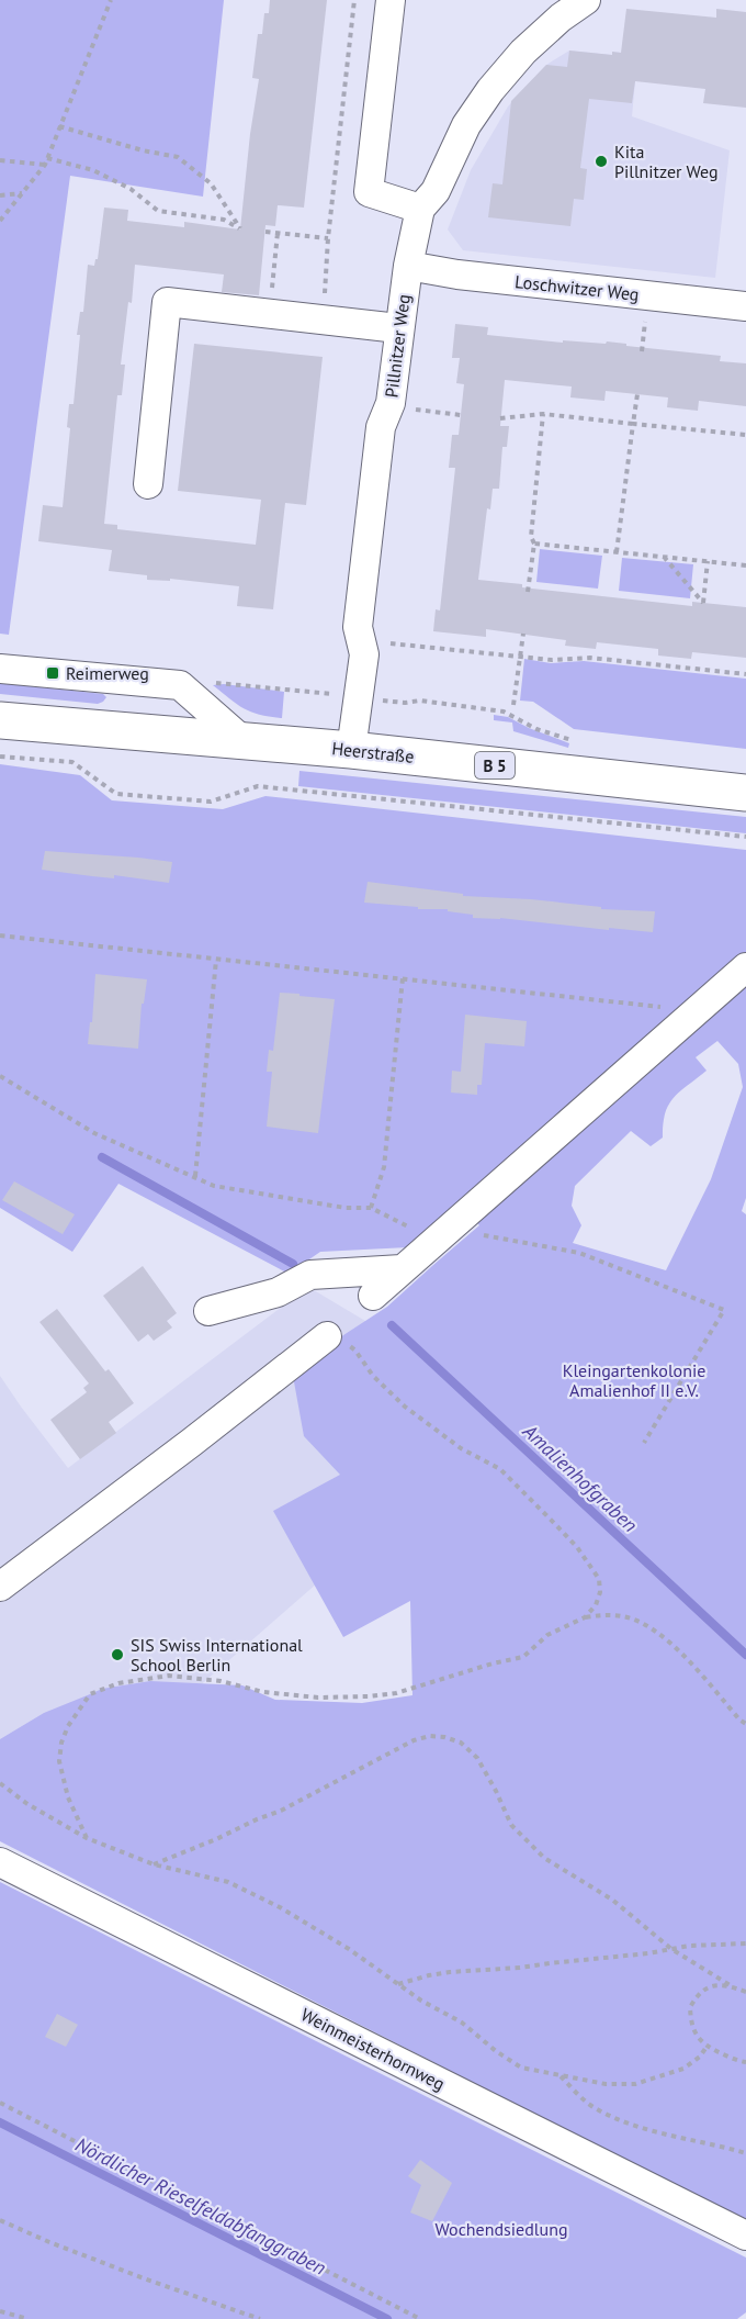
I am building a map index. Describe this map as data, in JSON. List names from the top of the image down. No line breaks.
{"streets":{"main road":["Heerstraße","B 5"],"street":["Loschwitzer Weg","Pillnitzer Weg","Weinmeisterhornweg"]},"crossings":[["Loschwitzer Weg","Pillnitzer Weg"],["Pillnitzer Weg","Heerstraße"]],"water":["Amalienhofgraben","Nördlicher Rieselfeldabfanggraben"],"parks":["Kleingartenkolonie Amalienhof II e.V.","Wochendsiedlung"],"places":{"other":["Kita Pillnitzer Weg","SIS Swiss International School Berlin"],"transit":["Reimerweg"]}}
